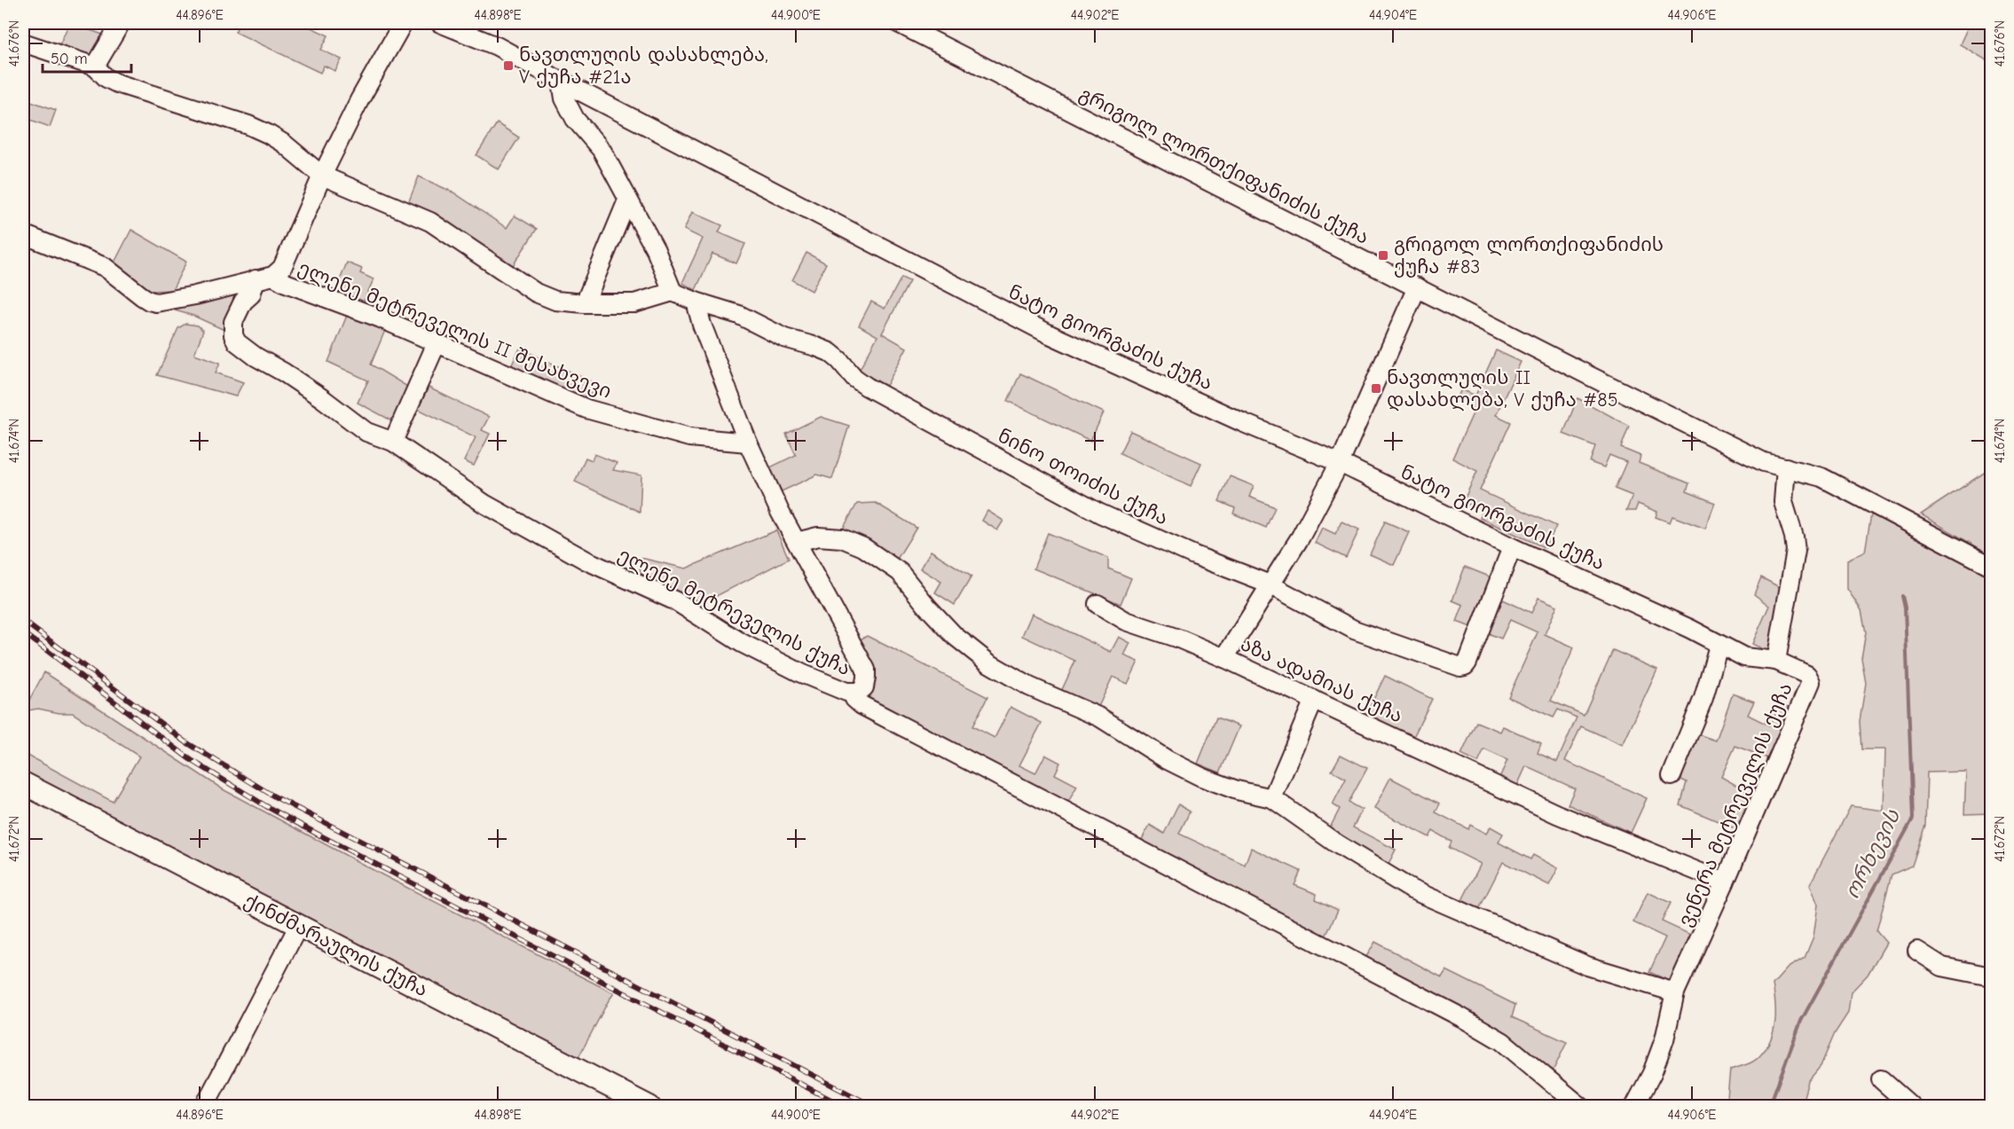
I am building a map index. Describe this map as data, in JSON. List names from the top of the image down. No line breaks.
{"streets":{"main road":["ქინძმარაულის ქუჩა"],"street":["გრიგოლ ლორთქიფანიძის ქუჩა","ელენე მეტრეველის II შესახვევი","ნატო გიორგაძის ქუჩა","ნინო თოიძის ქუჩა","ელენე მეტრეველის ქუჩა","აზა ადამიას ქუჩა","ვენერა მეტრეველის ქუჩა"]},"crossings":[["გრიგოლ ლორთქიფანიძის ქუჩა","აზა ადამიას ქუჩა"],["გრიგოლ ლორთქიფანიძის ქუჩა","ვენერა მეტრეველის ქუჩა"],["ნატო გიორგაძის ქუჩა","ნინო თოიძის ქუჩა"],["ნატო გიორგაძის ქუჩა","აზა ადამიას ქუჩა"],["ნატო გიორგაძის ქუჩა","ვენერა მეტრეველის ქუჩა"],["ნინო თოიძის ქუჩა","აზა ადამიას ქუჩა"],["აზა ადამიას ქუჩა","ვენერა მეტრეველის ქუჩა"]],"water":["ორხევის"],"places":{"transit":["ნავთლუღის დასახლება, V ქუჩა #21ა","გრიგოლ ლორთქიფანიძის ქუჩა #83","ნავთლუღის II დასახლება, V ქუჩა #85"]},"scale_bar":"50 m","coordinates":["44.896°E","44.898°E","44.900°E","44.902°E","44.904°E","44.906°E","41.676°N","41.674°N","41.672°N"]}
